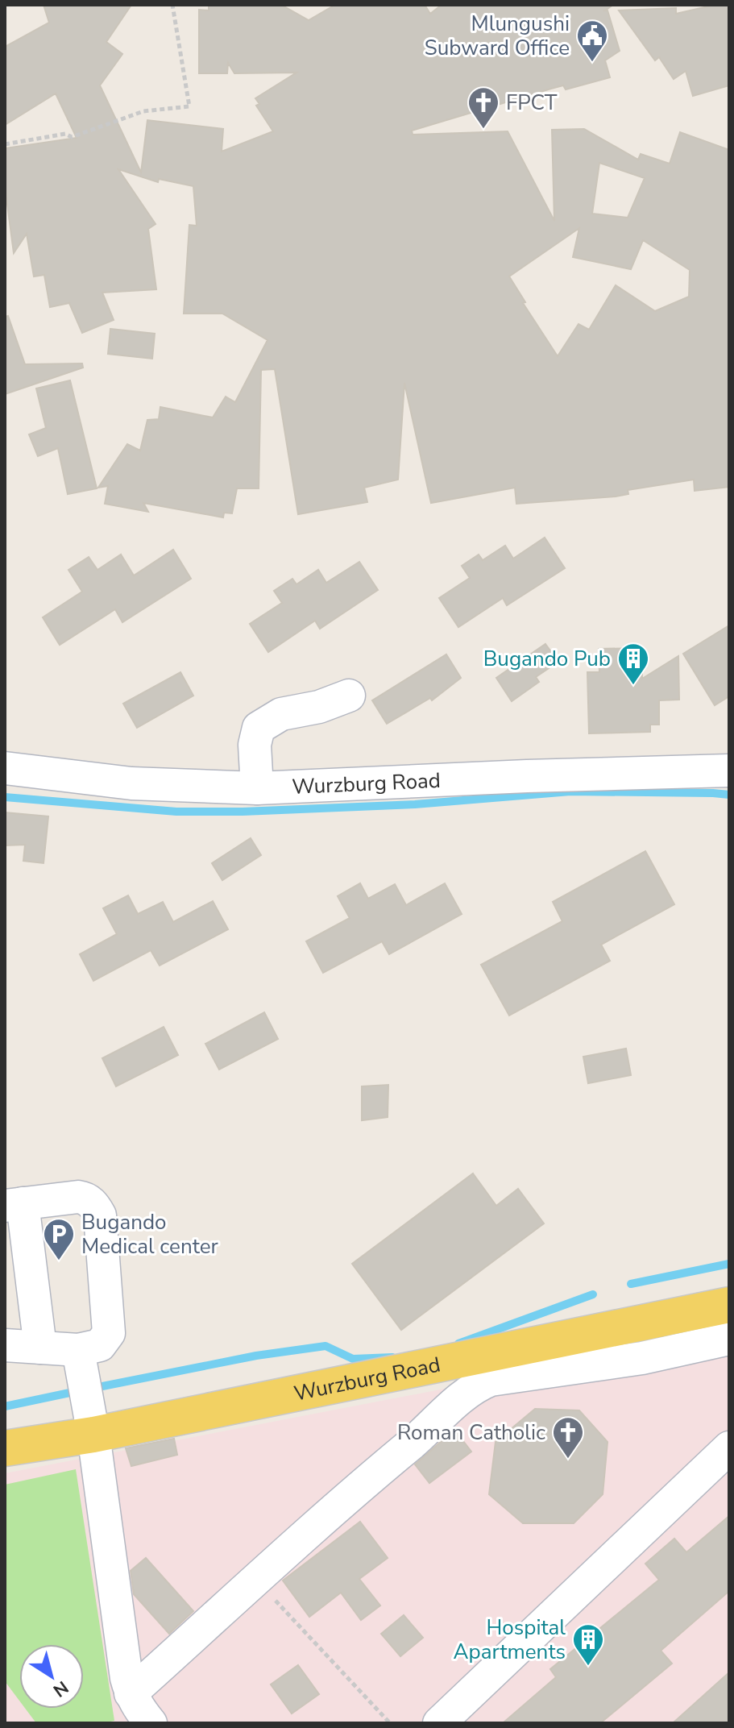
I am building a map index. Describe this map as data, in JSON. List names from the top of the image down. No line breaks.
{"streets":{"main road":["Wurzburg Road"]},"places":{"public building":["Mlungushi Subward Office"],"church":["FPCT","Roman Catholic"],"building":["Bugando Pub","Hospital Apartments"],"parking":["Bugando Medical center"]},"north":"bottom right"}
